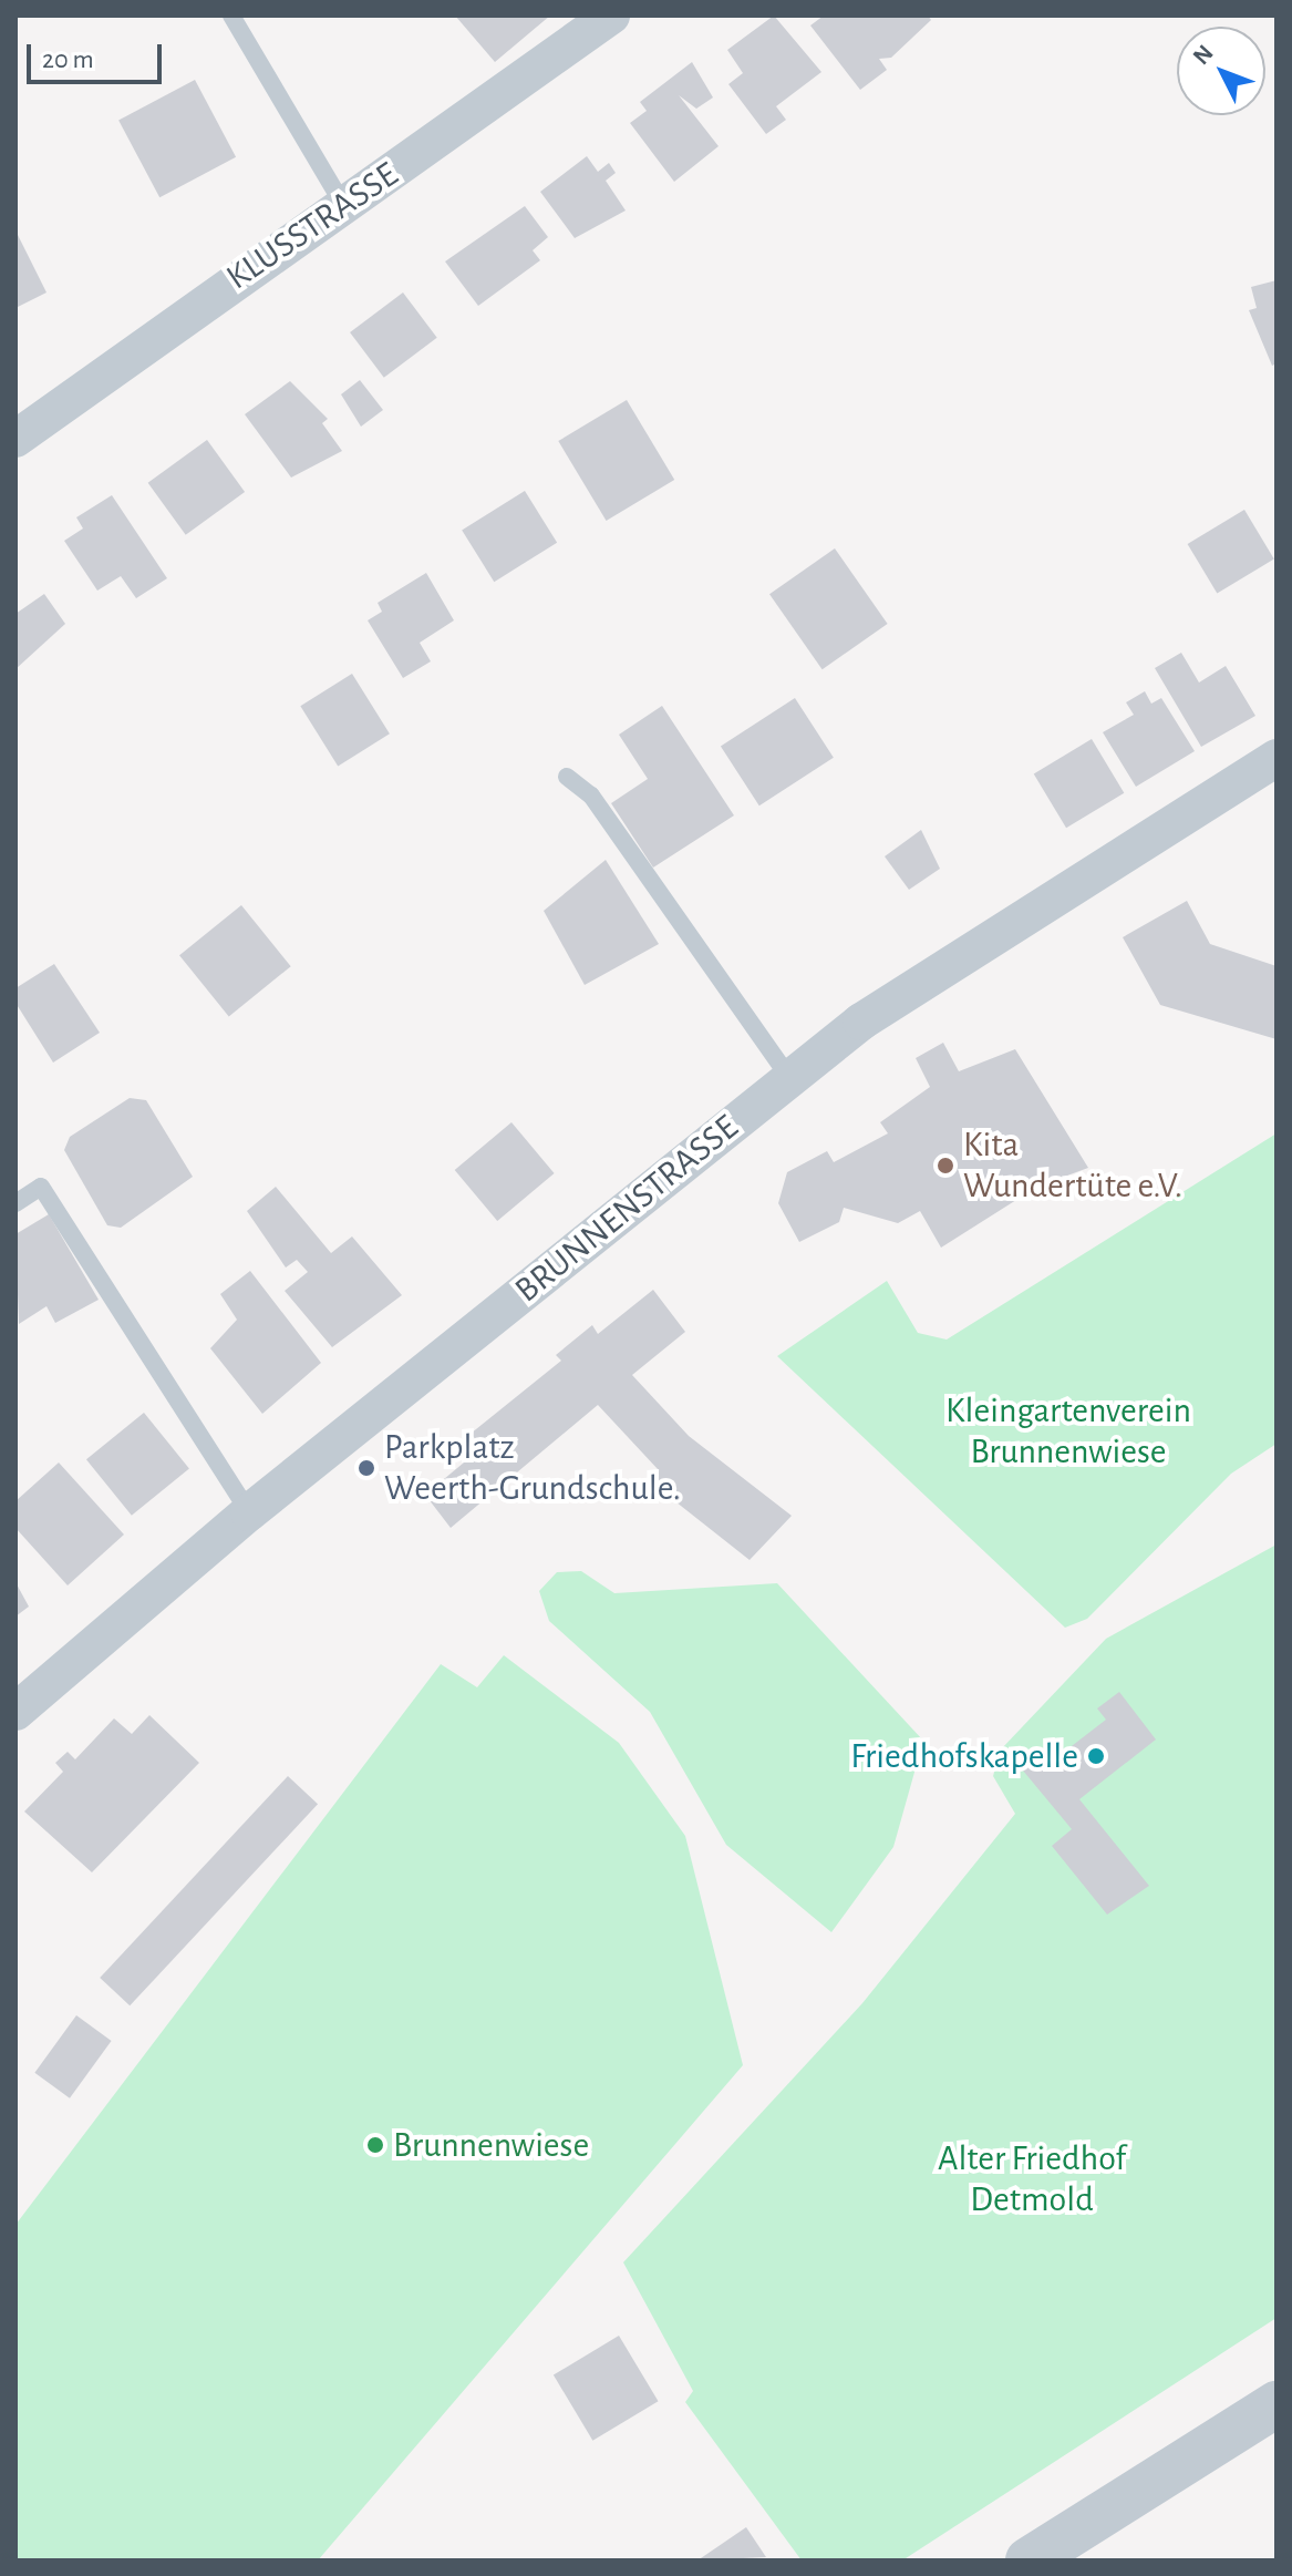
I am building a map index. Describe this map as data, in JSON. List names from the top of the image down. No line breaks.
{"streets":{"street":["KLUSSTRASSE","BRUNNENSTRASSE"]},"parks":["Kleingartenverein Brunnenwiese","Alter Friedhof Detmold"],"places":["Kita Wundertüte e.V.","Parkplatz Weerth-Grundschule.","Friedhofskapelle","Brunnenwiese"],"scale_bar":"20 m","north":"top left"}
